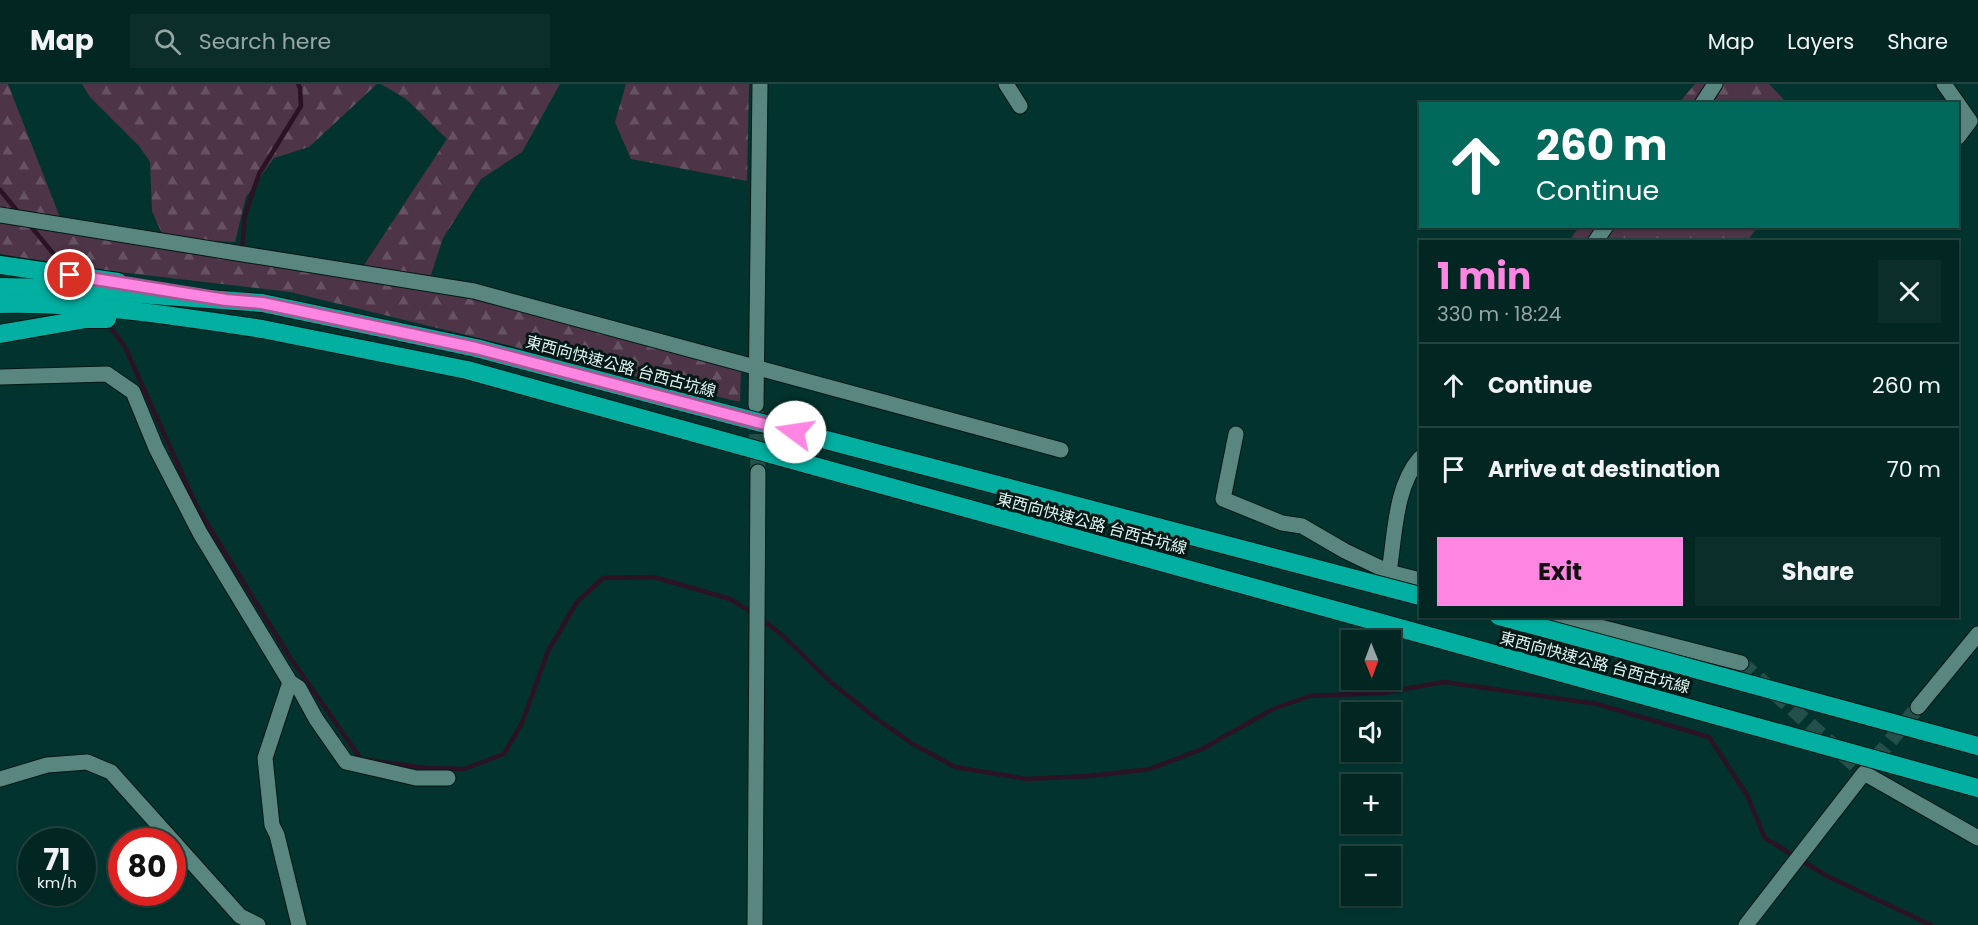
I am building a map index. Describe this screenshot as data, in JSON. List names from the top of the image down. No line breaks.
{"streets":{"highway":["東西向快速公路 台西古坑線"]},"north":"bottom","page":{"header":"Map","search":"Search here","nav":["Map","Layers","Share"],"turn":["260 m","Continue"],"heading":["1 min","330 m · 18:24"],"list":[{"name":"Continue","value":"260 m"},{"name":"Arrive at destination","value":"70 m"}],"buttons":["Exit","Share"],"map_buttons":["+","−"],"speed":"71 km/h","limit":"80"}}
